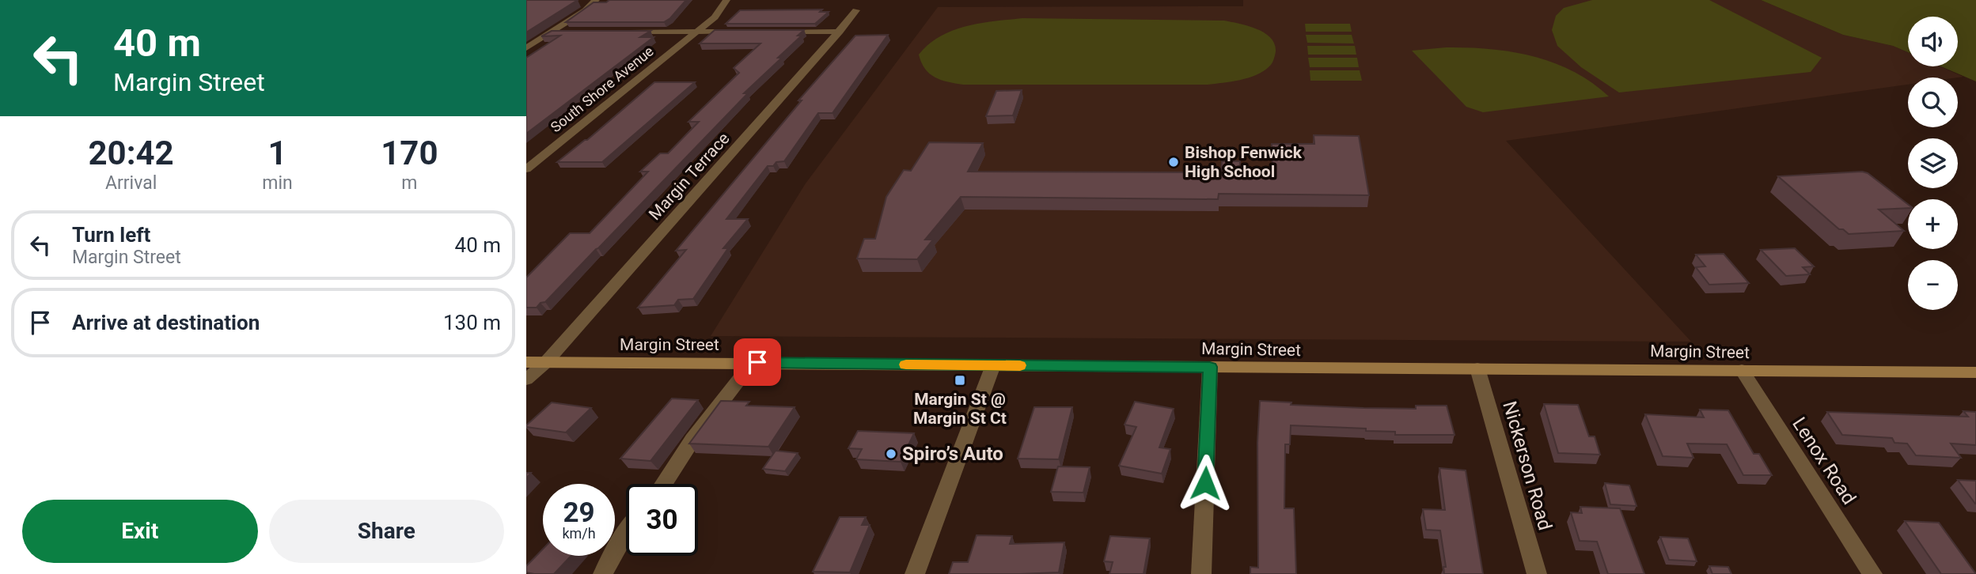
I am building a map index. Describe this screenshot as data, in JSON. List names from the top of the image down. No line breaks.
{"streets":{"main road":["Margin Street"],"street":["South Shore Avenue","Margin Terrace","Lenox Road","Nickerson Road"]},"crossings":[["Margin Terrace","Margin Street"],["Margin Street","Lenox Road"],["Margin Street","Nickerson Road"]],"places":{"other":["Bishop Fenwick High School","Spiro’s Auto"],"transit":["Margin St @ Margin St Ct"]},"page":{"turn":["40 m","Margin Street"],"map_buttons":["+","−"],"eta":["20:42","Arrival","1","min","170","m"],"list":[{"name":"Turn left","note":"Margin Street","value":"40 m"},{"name":"Arrive at destination","value":"130 m"}],"speed":"29 km/h","limit":"30","buttons":["Exit","Share"]}}
